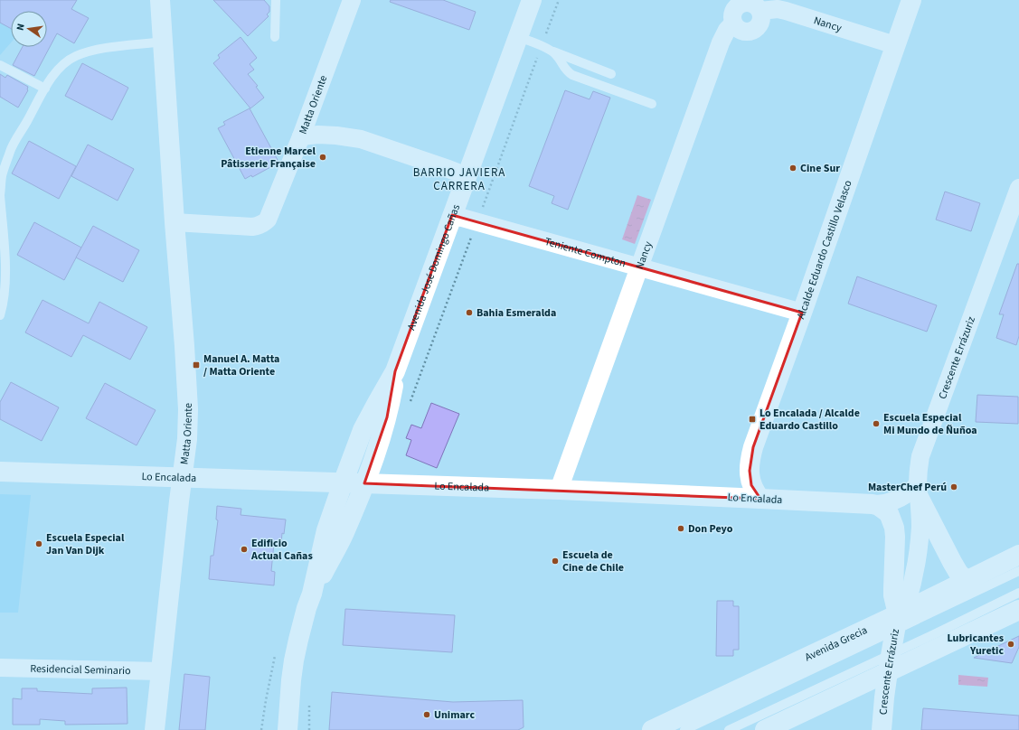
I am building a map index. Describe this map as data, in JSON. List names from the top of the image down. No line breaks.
{"streets":{"street":["Nancy","Matta Oriente","Alcalde Eduardo Castillo Velasco","Teniente Compton","Avenida José Domingo Cañas","Crescente Errázuriz","Lo Encalada","Avenida Grecia","Residencial Seminario"]},"crossings":[["Nancy","Alcalde Eduardo Castillo Velasco"],["Nancy","Teniente Compton"],["Nancy","Lo Encalada"],["Matta Oriente","Lo Encalada"],["Matta Oriente","Residencial Seminario"],["Alcalde Eduardo Castillo Velasco","Teniente Compton"],["Alcalde Eduardo Castillo Velasco","Lo Encalada"],["Teniente Compton","Avenida José Domingo Cañas"],["Avenida José Domingo Cañas","Lo Encalada"],["Crescente Errázuriz","Lo Encalada"],["Crescente Errázuriz","Avenida Grecia"]],"districts":["BARRIO JAVIERA CARRERA"],"places":{"other":["Etienne Marcel Pâtisserie Française","Cine Sur","Bahia Esmeralda","Escuela Especial Mi Mundo de Ñuñoa","MasterChef Perú","Don Peyo","Escuela Especial Jan Van Dijk","Edificio Actual Cañas","Escuela de Cine de Chile","Lubricantes Yuretic","Unimarc"],"transit":["Manuel A. Matta / Matta Oriente","Lo Encalada / Alcalde Eduardo Castillo"]},"north":"left"}
